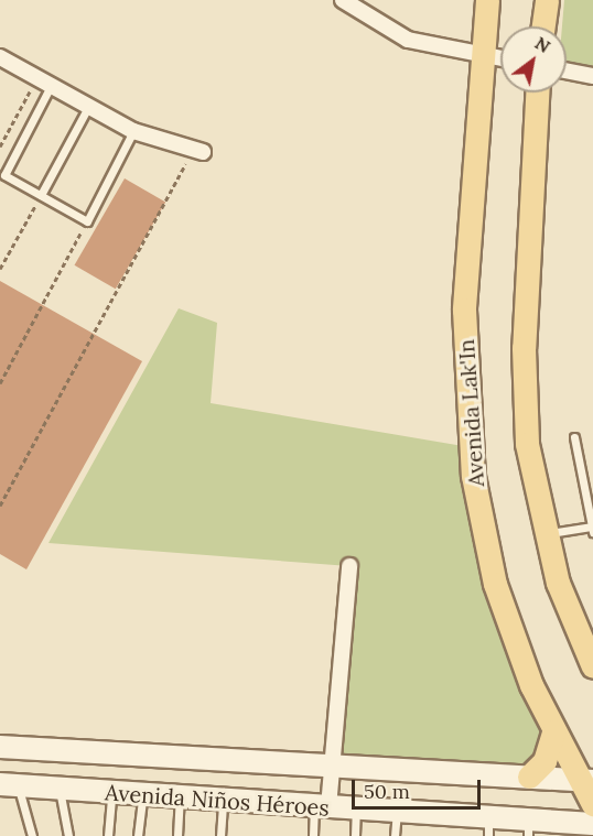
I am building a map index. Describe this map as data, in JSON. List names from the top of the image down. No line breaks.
{"streets":{"main road":["Avenida Lak'In","Avenida Niños Héroes"]},"crossings":[["Avenida Lak'In","Avenida Niños Héroes"]],"scale_bar":"50 m","north":"top right"}
